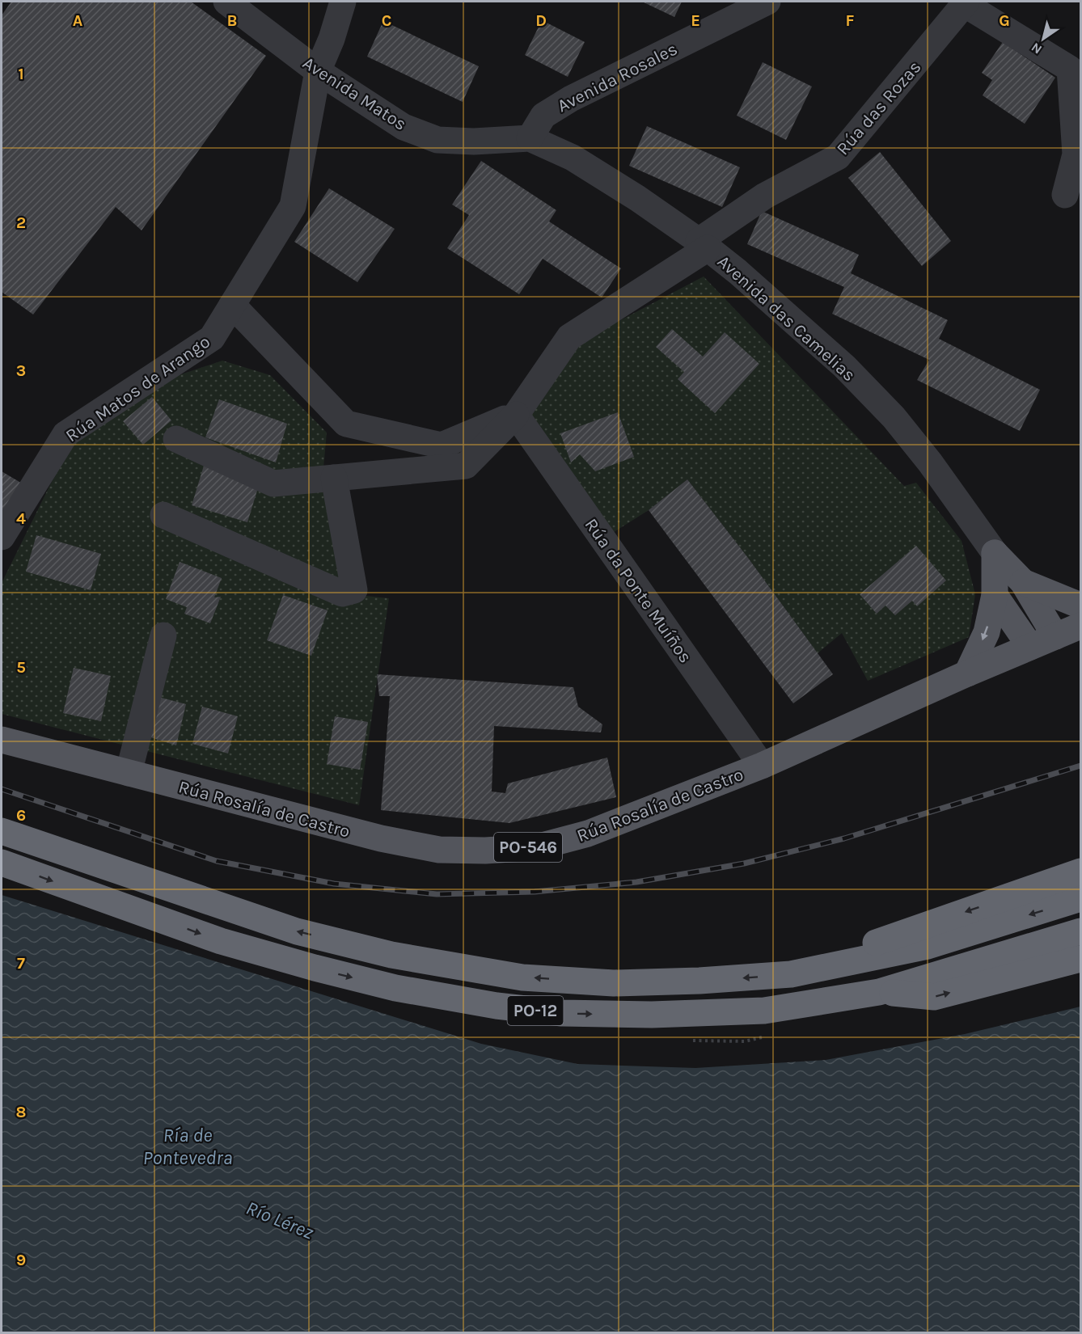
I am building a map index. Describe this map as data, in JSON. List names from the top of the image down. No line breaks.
{"streets":{"highway":["PO-12"],"main road":["Rúa Rosalía de Castro","PO-546"],"street":["Avenida Rosales","Avenida Matos","Rúa das Rozas","Avenida das Camelias","Rúa Matos de Arango","Rúa da Ponte Muíños"]},"crossings":[["Avenida Rosales","Avenida Matos"],["Avenida Rosales","Avenida das Camelias"],["Avenida Matos","Avenida das Camelias"],["Avenida Matos","Rúa Matos de Arango"],["Rúa das Rozas","Avenida das Camelias"],["Rúa da Ponte Muíños","Rúa Rosalía de Castro"],["Rúa Rosalía de Castro","PO-546"]],"water":["Ría de Pontevedra","Río Lérez"],"north":"bottom left","grid":{"columns":["A","B","C","D","E","F","G"],"rows":["1","2","3","4","5","6","7","8","9"]}}
